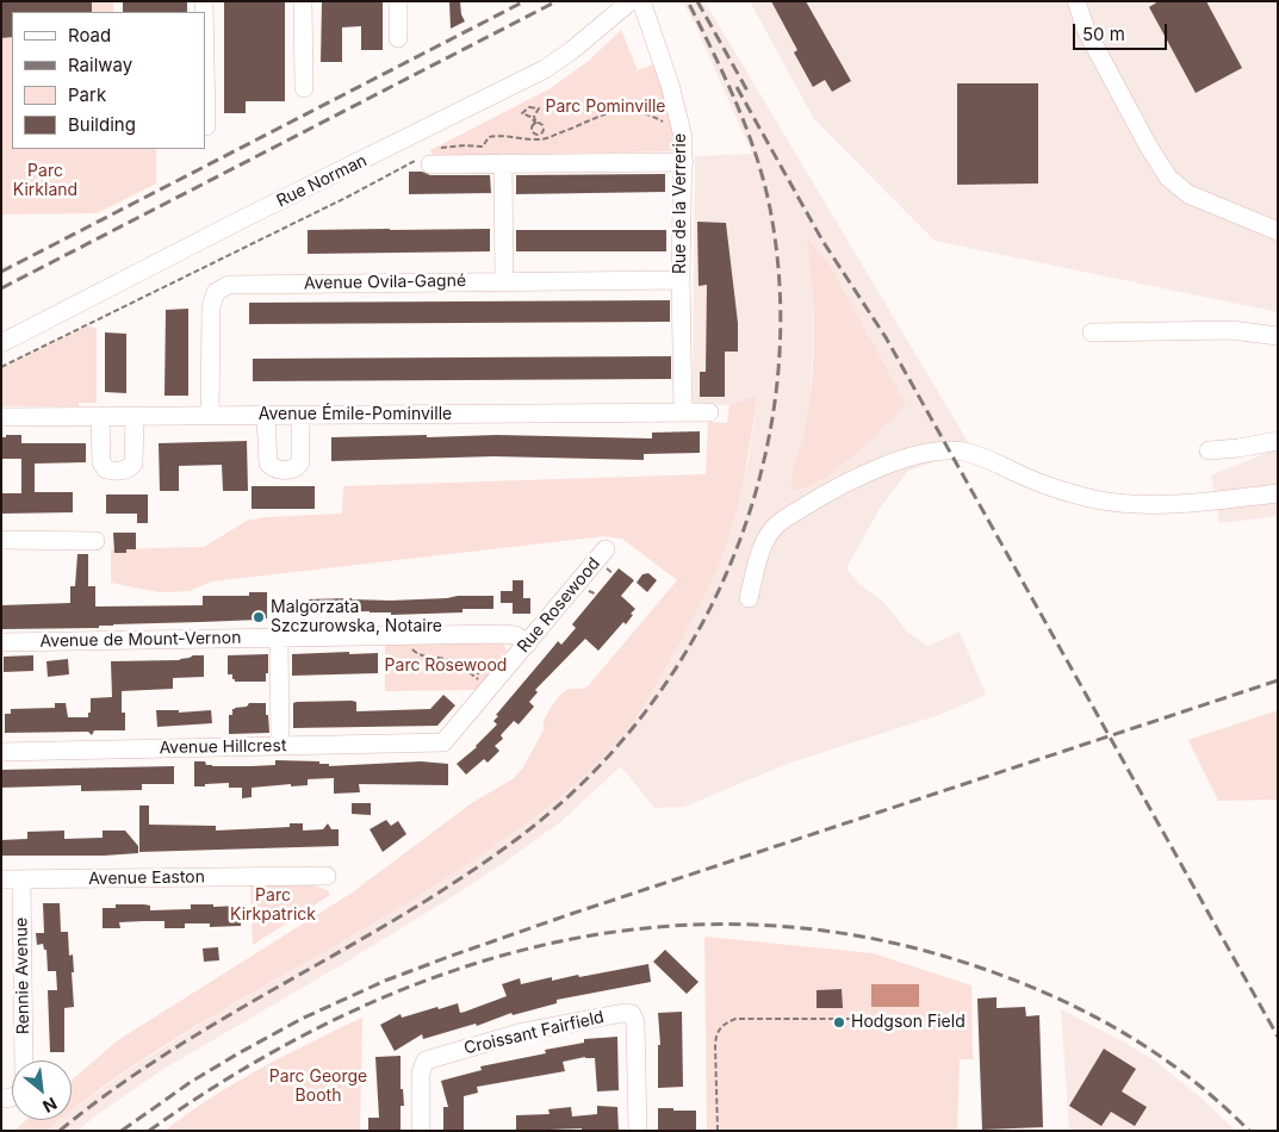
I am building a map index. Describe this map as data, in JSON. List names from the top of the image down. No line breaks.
{"streets":{"street":["Rue Norman","Rue de la Verrerie","Avenue Ovila-Gagné","Avenue Émile-Pominville","Rue Rosewood","Avenue de Mount-Vernon","Avenue Hillcrest","Avenue Easton","Rennie Avenue","Croissant Fairfield"]},"crossings":[["Rue de la Verrerie","Avenue Ovila-Gagné"],["Rue de la Verrerie","Avenue Émile-Pominville"],["Avenue Ovila-Gagné","Avenue Émile-Pominville"],["Rue Rosewood","Avenue de Mount-Vernon"],["Rue Rosewood","Avenue Hillcrest"],["Avenue Easton","Rennie Avenue"]],"parks":["Parc Pominville","Parc Kirkland","Parc Rosewood","Parc Kirkpatrick","Parc George Booth"],"places":["Malgorzata Szczurowska, Notaire","Hodgson Field"],"legend":["Road","Railway","Park","Building"],"scale_bar":"50 m","north":"bottom right"}
